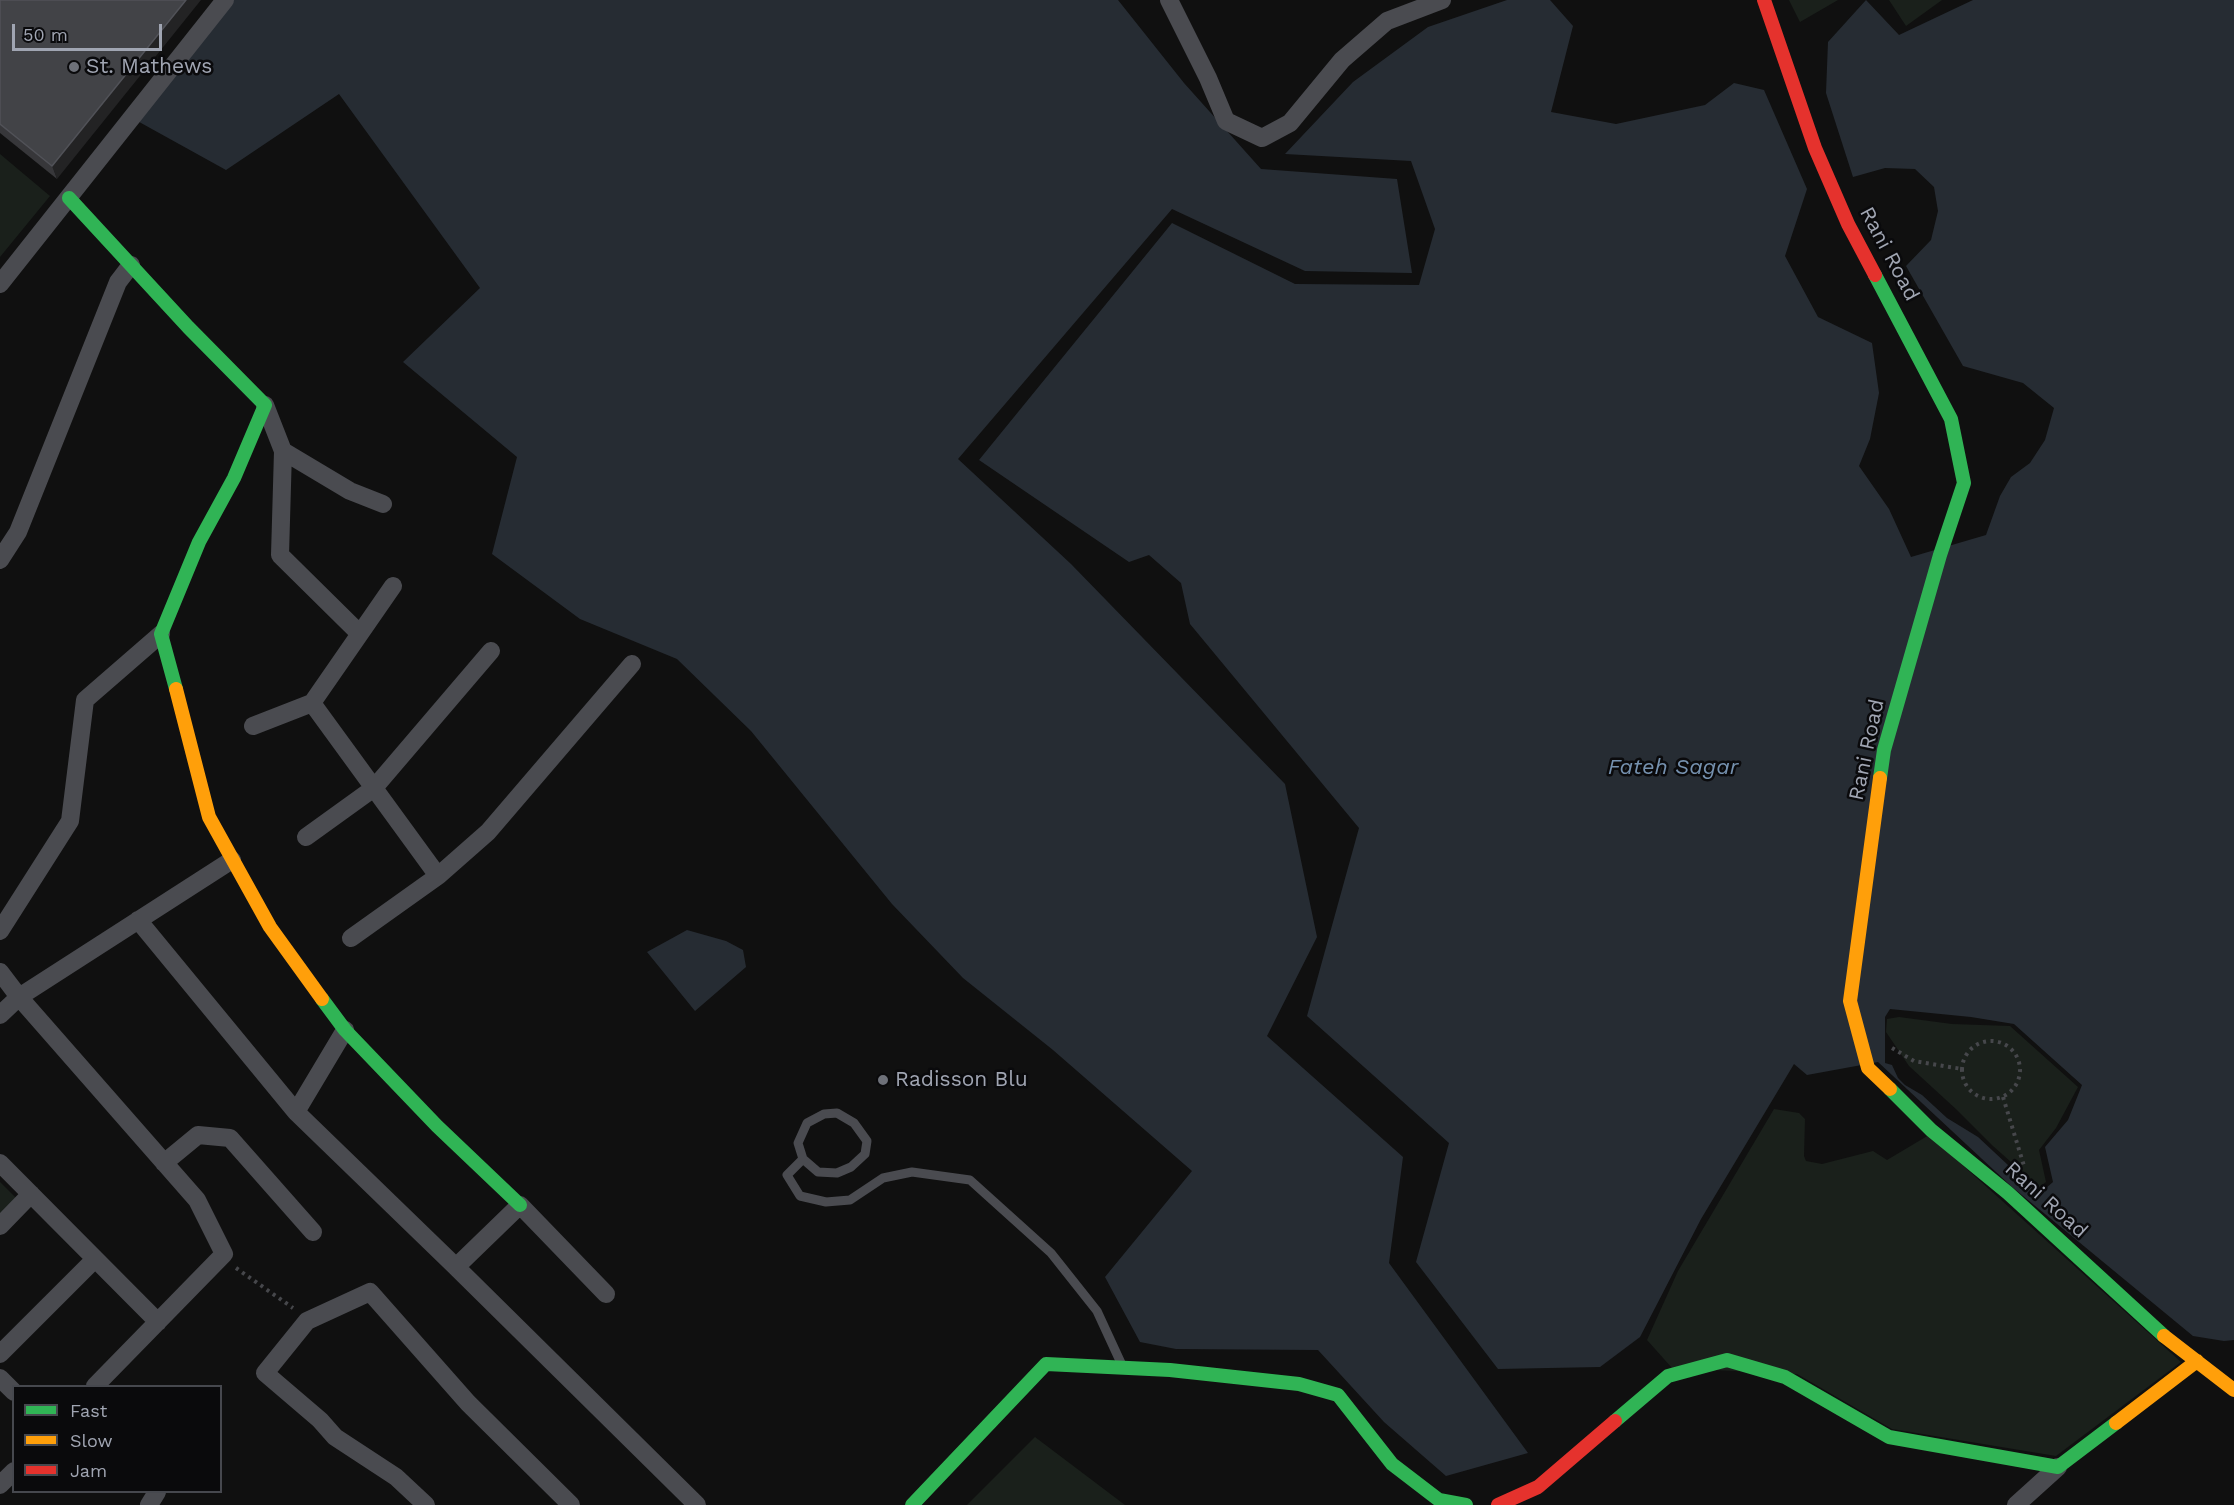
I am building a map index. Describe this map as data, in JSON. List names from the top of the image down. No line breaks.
{"streets":{"street":["Rani Road"]},"water":["Fateh Sagar"],"places":["St. Mathews","Radisson Blu"],"legend":["Fast","Slow","Jam"],"scale_bar":"50 m"}
